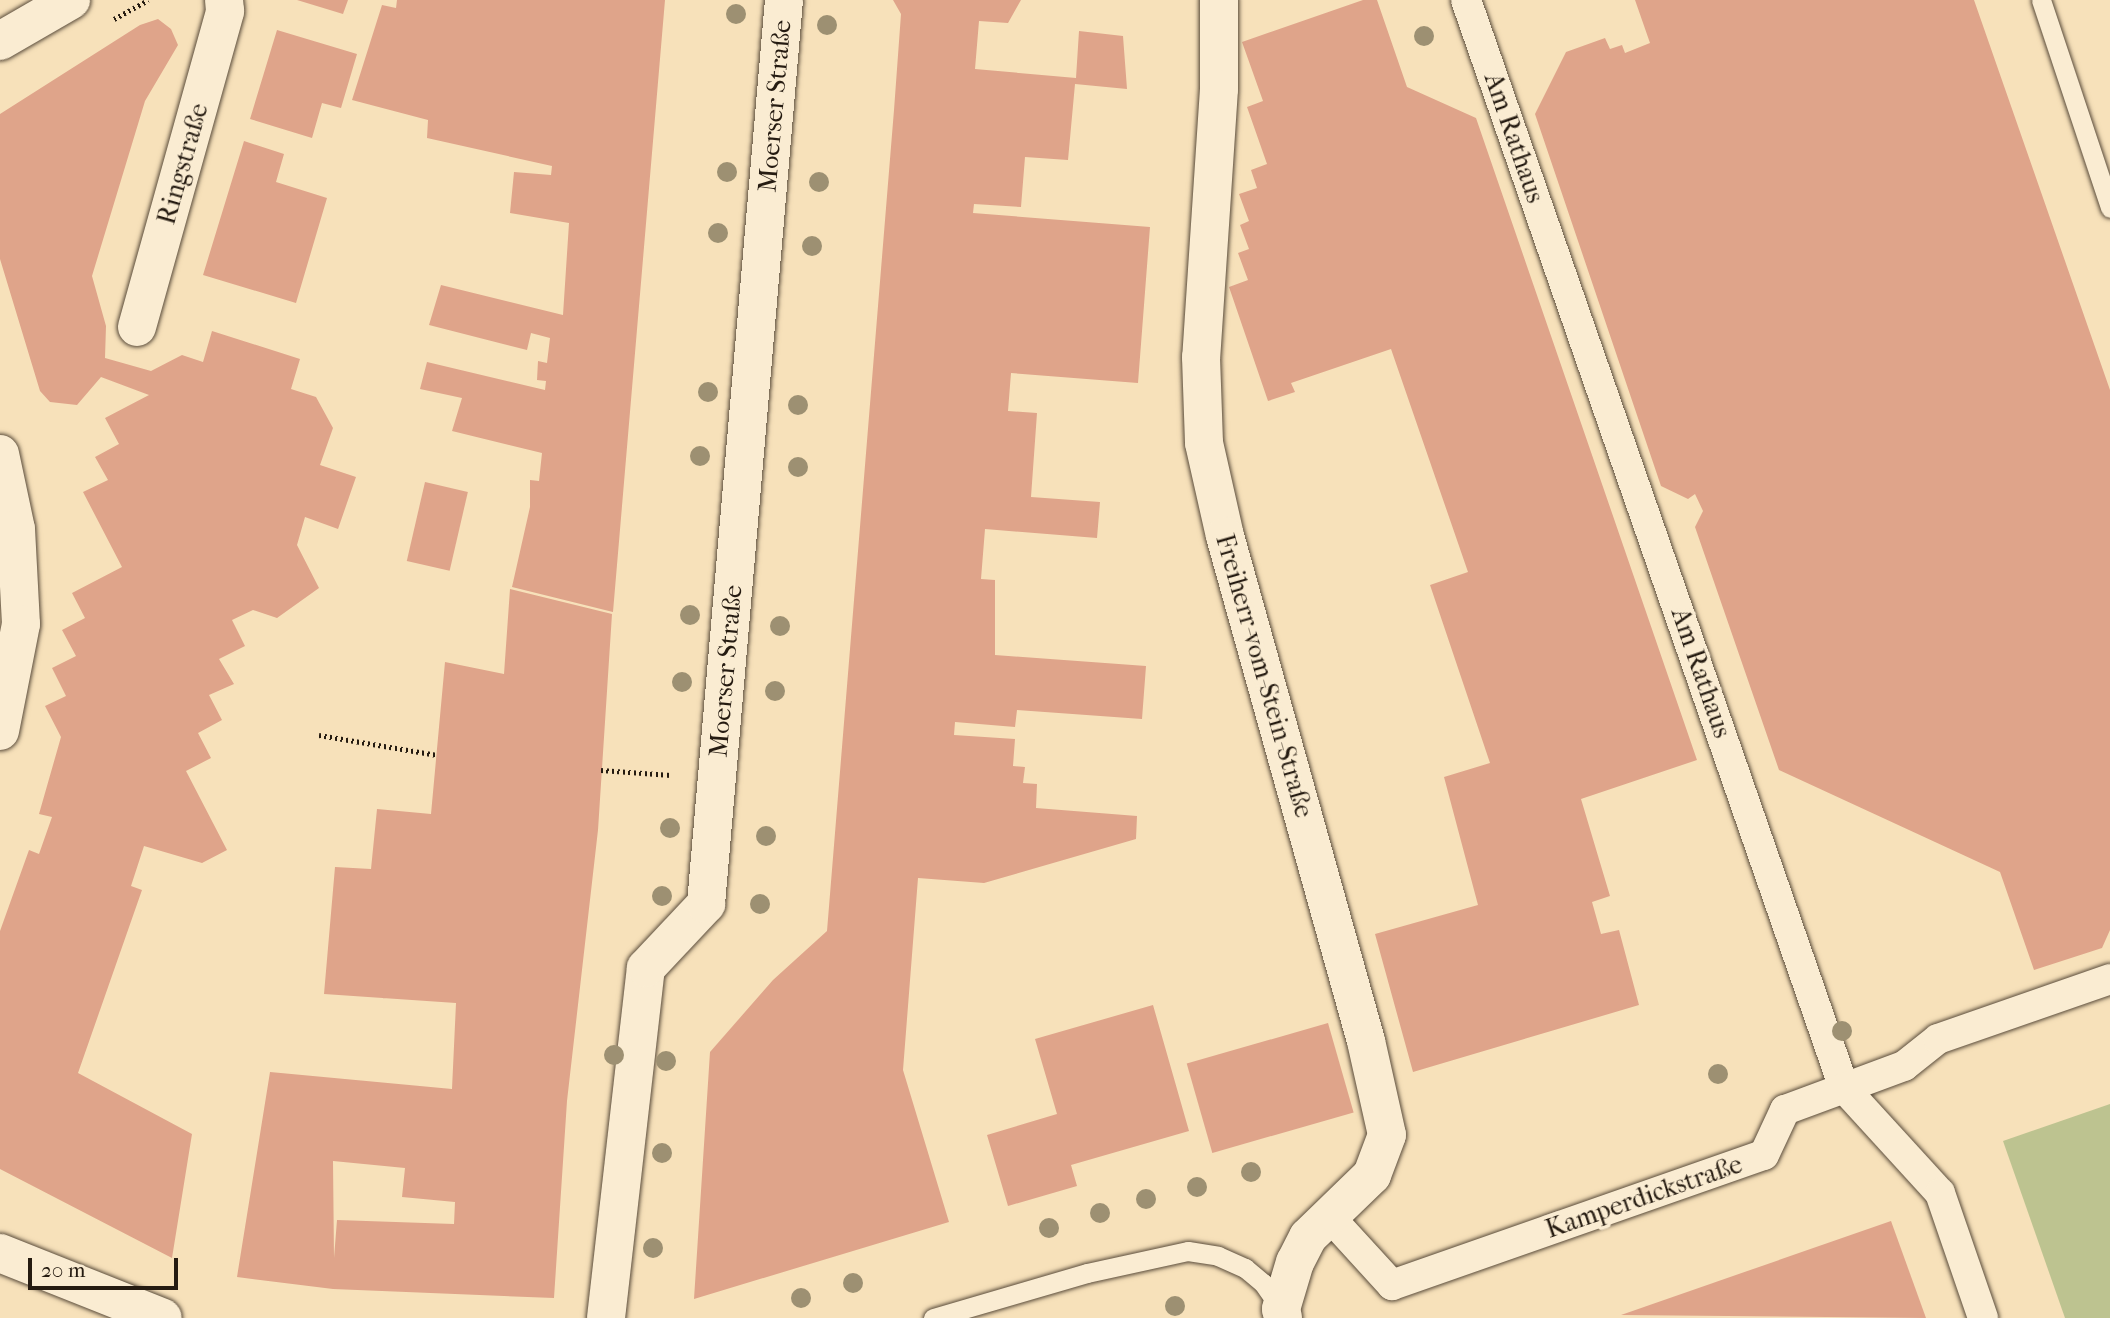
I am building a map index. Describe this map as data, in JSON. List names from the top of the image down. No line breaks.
{"streets":{"street":["Moerser Straße","Am Rathaus","Ringstraße","Freiherr-vom-Stein-Straße","Kamperdickstraße"]},"crossings":[["Am Rathaus","Kamperdickstraße"],["Freiherr-vom-Stein-Straße","Kamperdickstraße"]],"scale_bar":"20 m"}
